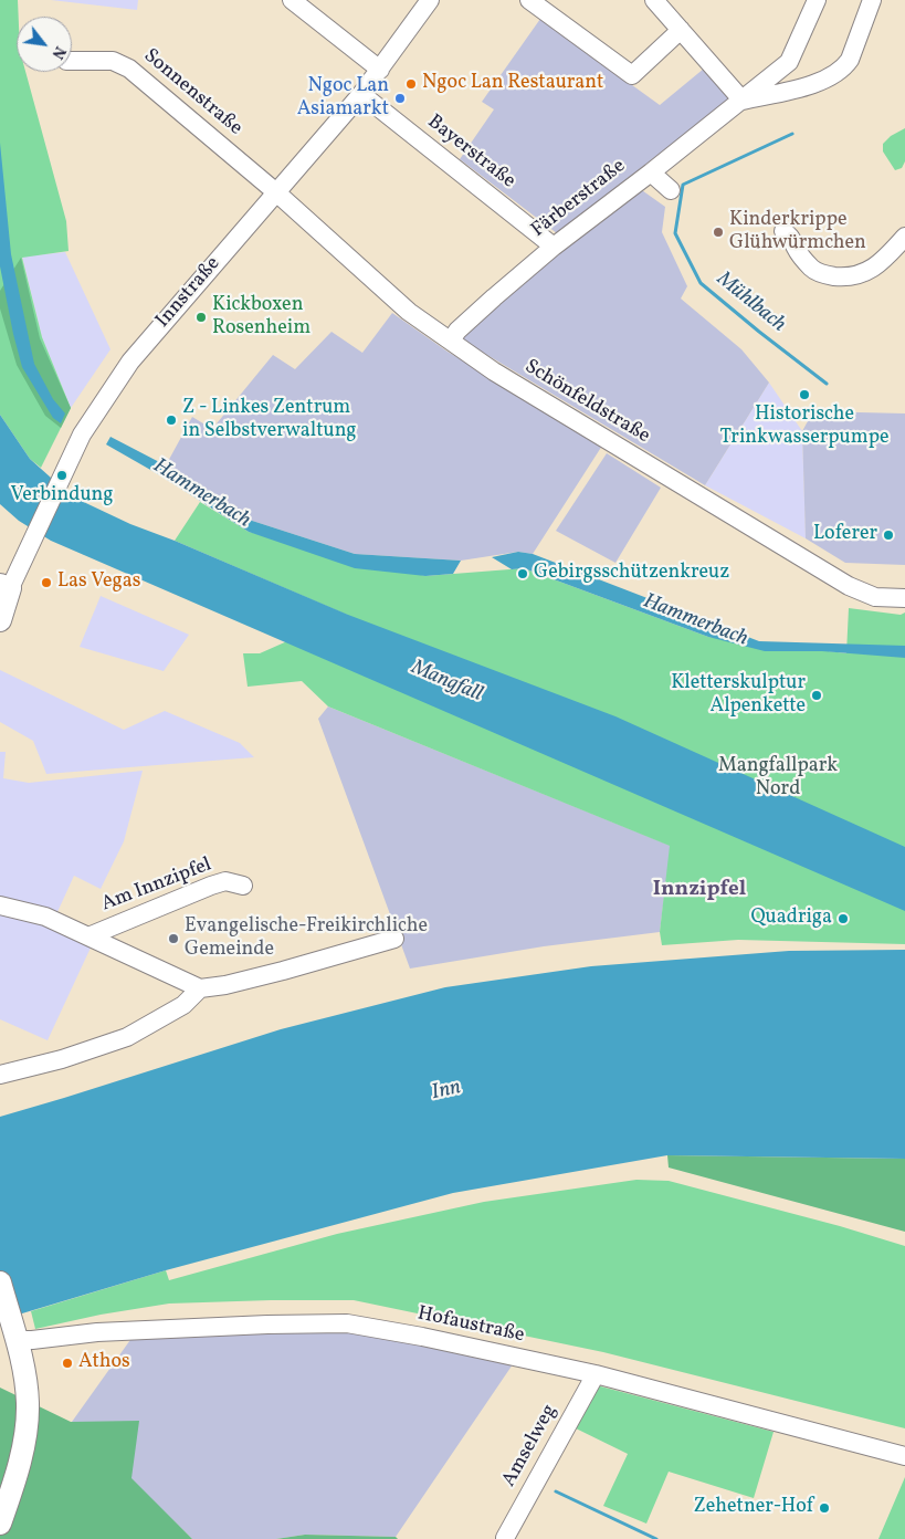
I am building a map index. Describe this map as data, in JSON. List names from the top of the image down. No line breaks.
{"streets":{"main road":["Innstraße"],"street":["Sonnenstraße","Bayerstraße","Färberstraße","Schönfeldstraße","Am Innzipfel","Hofaustraße","Amselweg"]},"crossings":[["Sonnenstraße","Innstraße"],["Sonnenstraße","Schönfeldstraße"],["Bayerstraße","Färberstraße"],["Bayerstraße","Innstraße"],["Färberstraße","Schönfeldstraße"],["Innstraße","Schönfeldstraße"],["Hofaustraße","Amselweg"]],"districts":["Innzipfel"],"water":["Mühlbach","Hammerbach","Mangfall","Inn"],"parks":["Mangfallpark Nord"],"places":["Ngoc Lan Restaurant","Ngoc Lan Asiamarkt","Kinderkrippe Glühwürmchen","Kickboxen Rosenheim","Historische Trinkwasserpumpe","Z - Linkes Zentrum in Selbstverwaltung","Verbindung","Loferer","Gebirgsschützenkreuz","Las Vegas","Kletterskulptur Alpenkette","Quadriga","Evangelische-Freikirchliche Gemeinde","Athos","Zehetner-Hof"],"north":"bottom right"}
